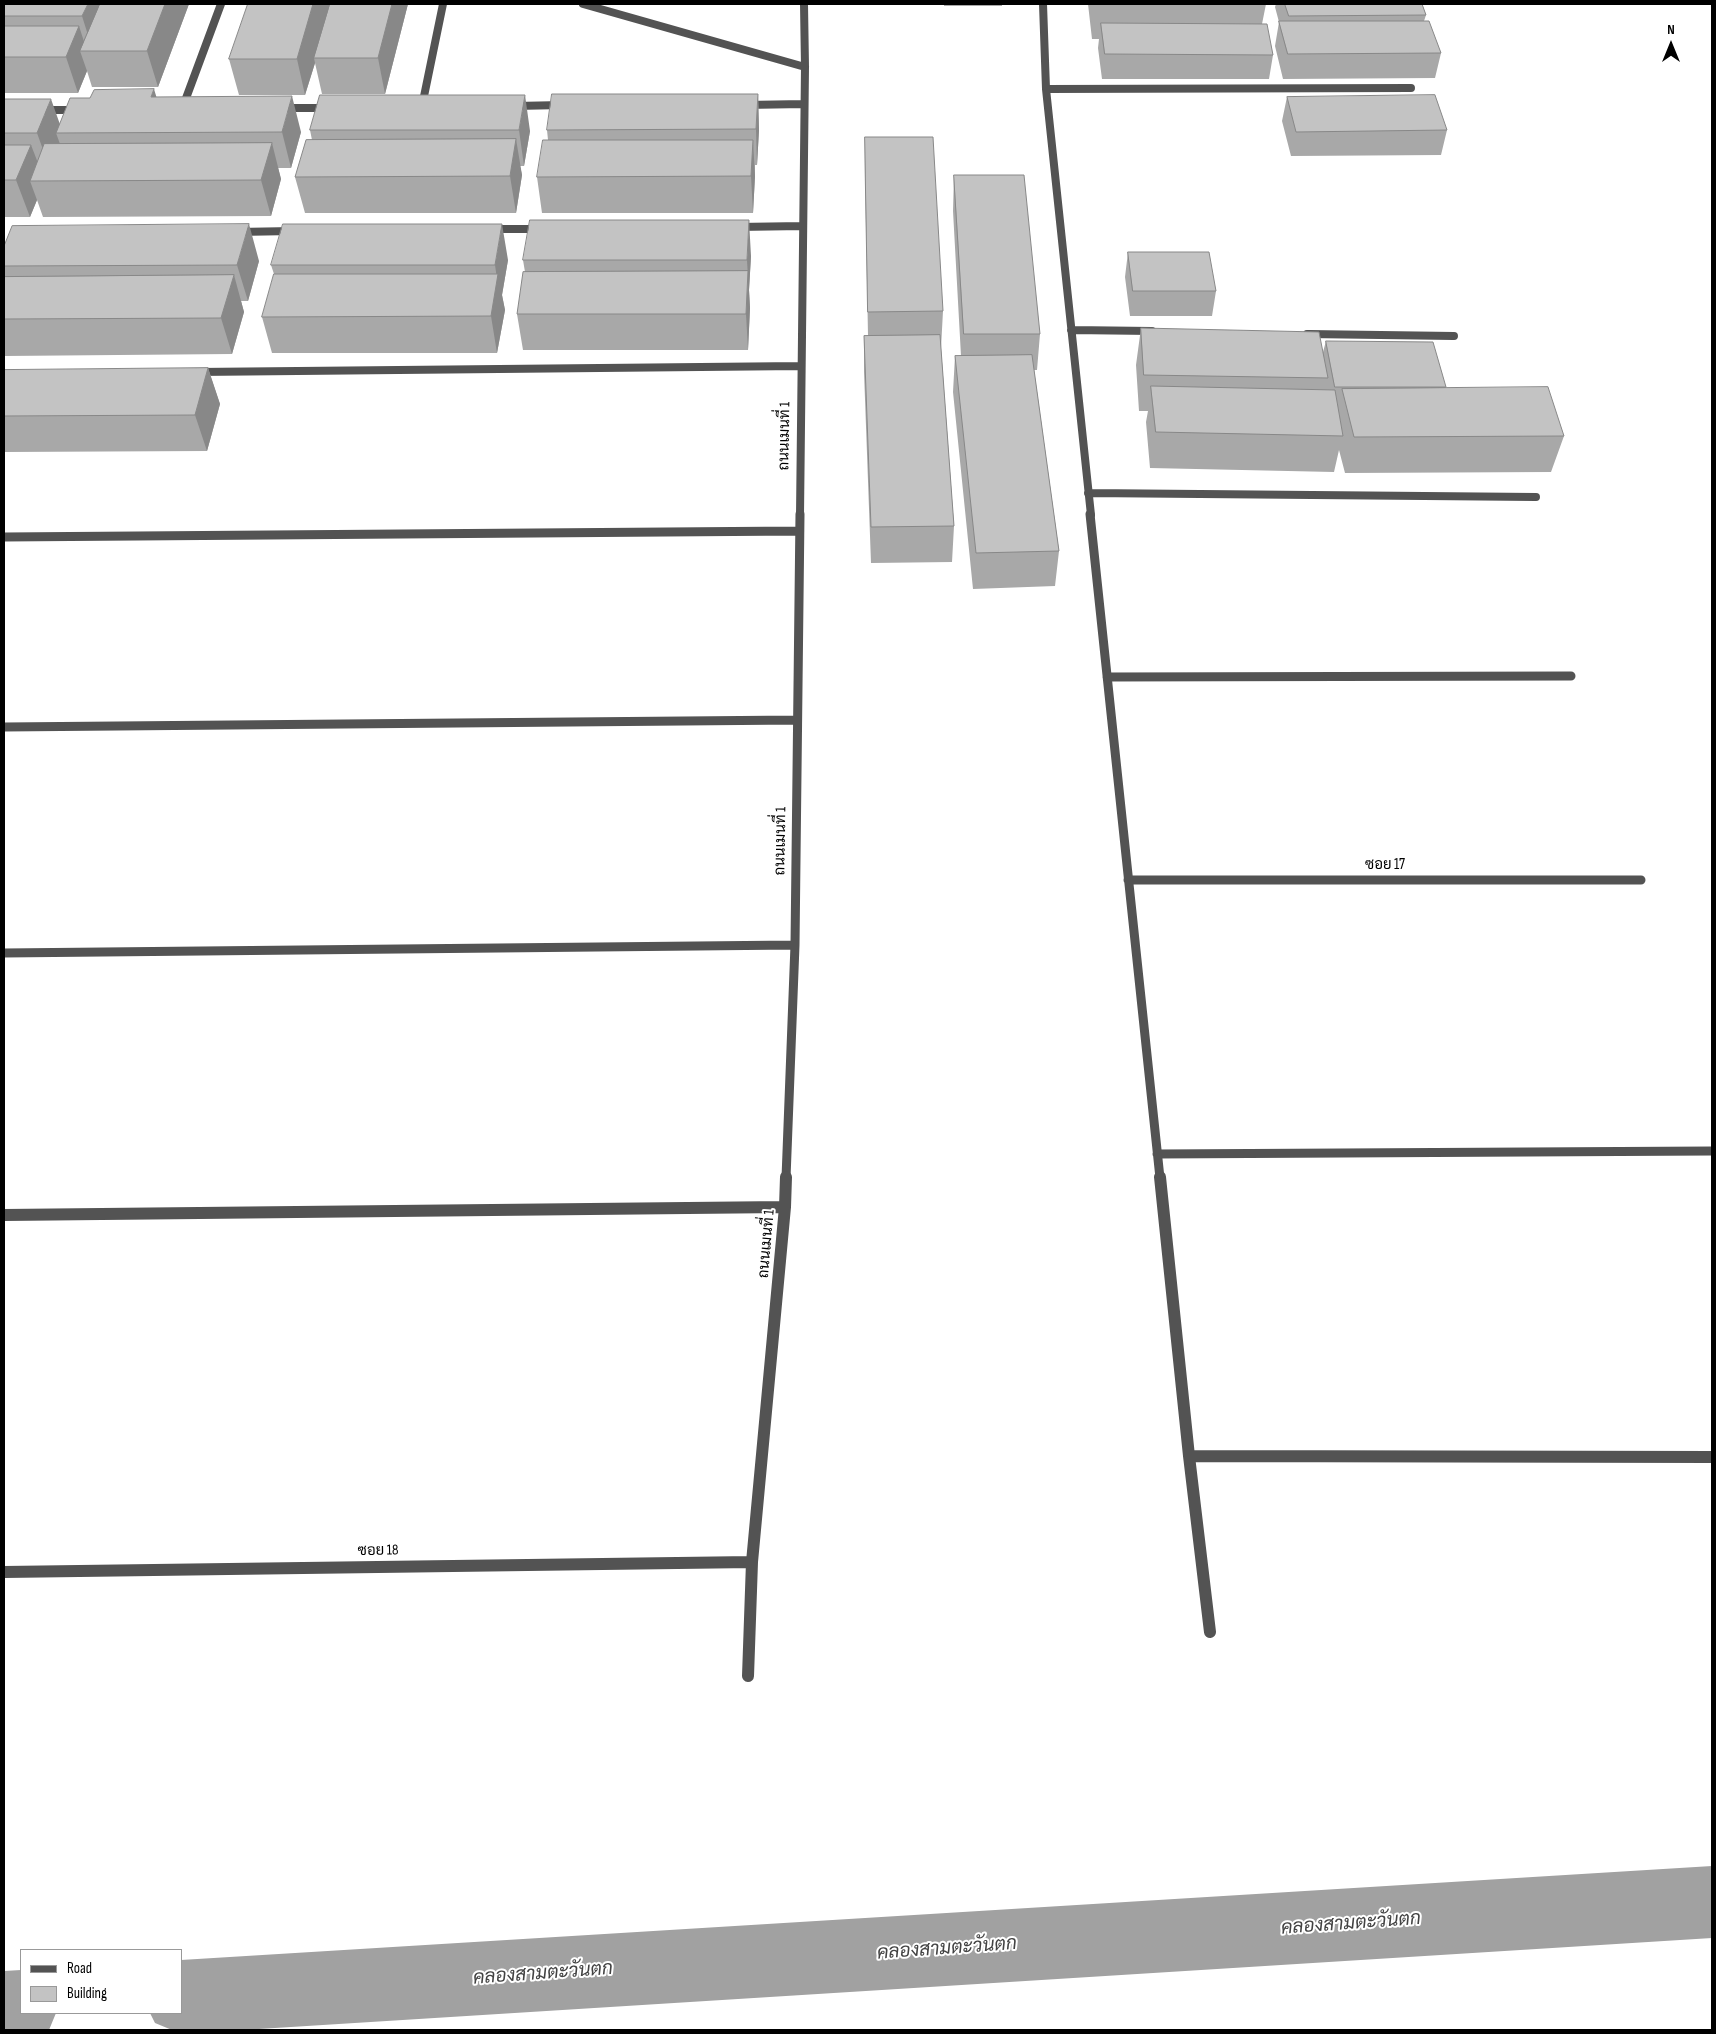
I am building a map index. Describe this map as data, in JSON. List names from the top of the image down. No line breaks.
{"streets":{"street":["ถนนเมนที่ 1","ซอย 17","ซอย 18"]},"crossings":[["ถนนเมนที่ 1","ซอย 18"]],"water":["คลองสามตะวันตก"],"legend":["Road","Building"],"north":"top"}
